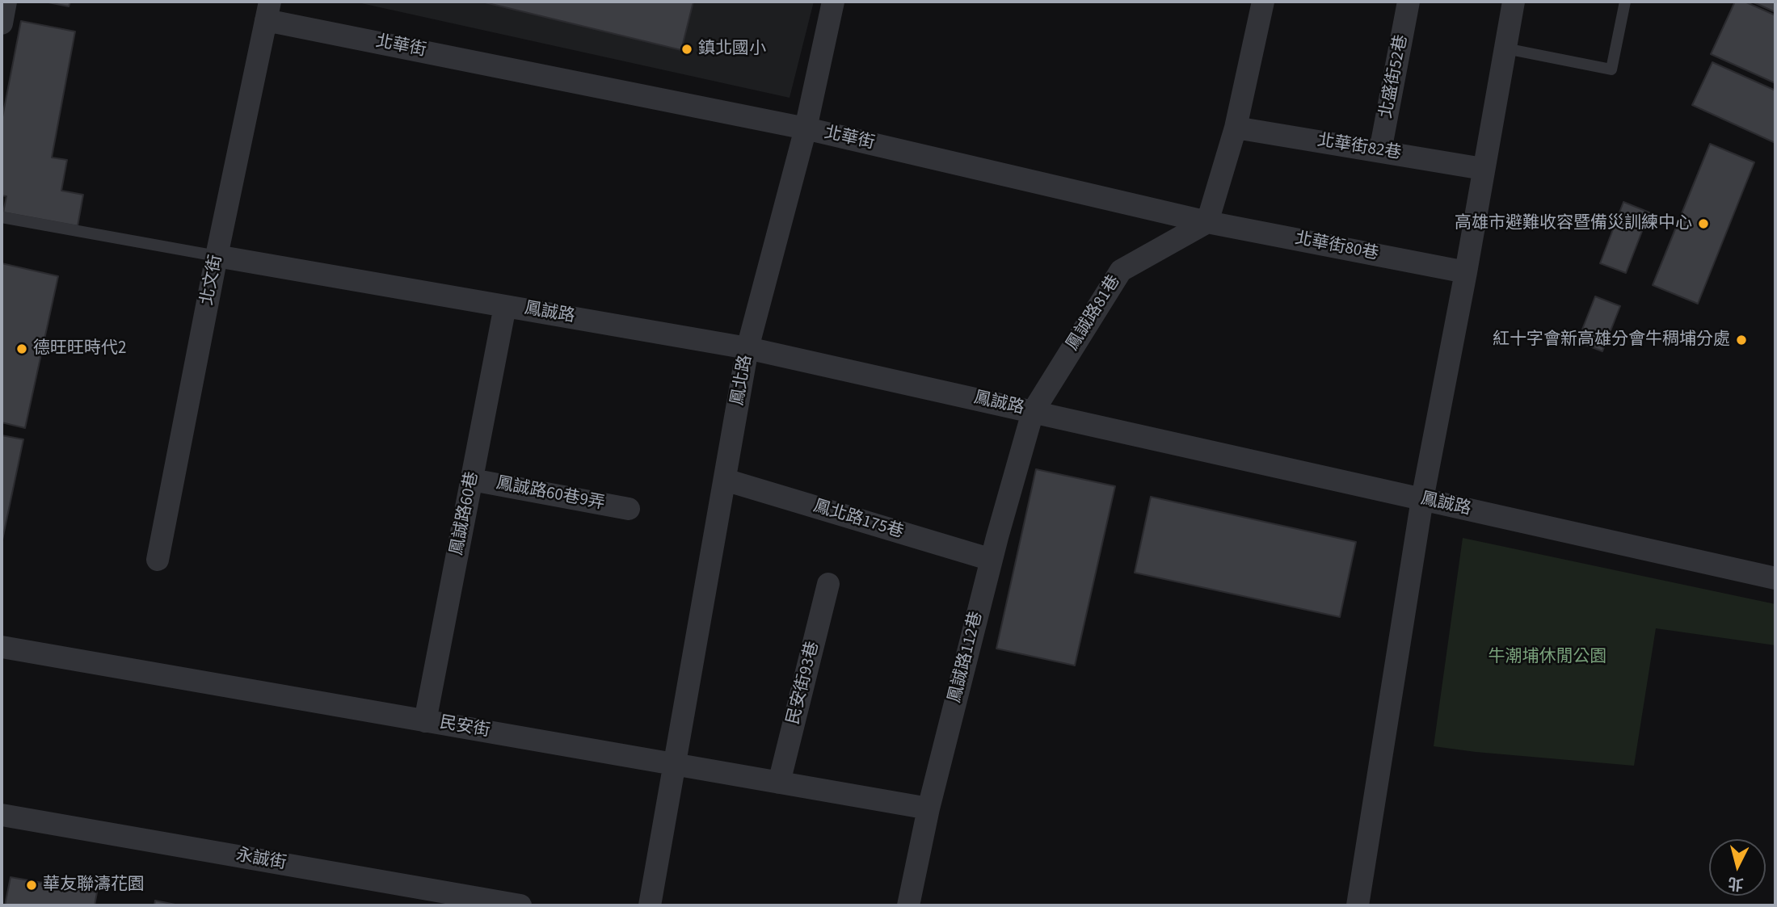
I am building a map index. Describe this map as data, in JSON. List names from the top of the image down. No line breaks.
{"streets":{"street":["北華街","北盛街52巷","北華街82巷","北華街80巷","北文街","鳳誠路","鳳誠路81巷","鳳北路","鳳誠路60巷9弄","鳳誠路60巷","鳳北路175巷","鳳誠路112巷","民安街93巷","民安街","永誠街"]},"crossings":[["北華街","北華街80巷"],["北華街","北文街"],["北華街","鳳誠路81巷"],["北華街","鳳北路"],["北盛街52巷","北華街82巷"],["北華街80巷","鳳誠路81巷"],["北文街","鳳誠路"],["鳳誠路","鳳誠路81巷"],["鳳誠路","鳳北路"],["鳳誠路","鳳誠路60巷"],["鳳誠路","鳳誠路112巷"],["鳳誠路81巷","鳳誠路112巷"],["鳳北路","鳳北路175巷"],["鳳北路","民安街"],["鳳誠路60巷9弄","鳳誠路60巷"],["鳳誠路60巷","民安街"],["鳳北路175巷","鳳誠路112巷"],["鳳誠路112巷","民安街"],["民安街93巷","民安街"]],"parks":["牛潮埔休閒公園"],"places":["鎮北國小","高雄市避難收容暨備災訓練中心","紅十字會新高雄分會牛稠埔分處","德旺旺時代2","華友聯濤花園"],"north":"bottom"}
